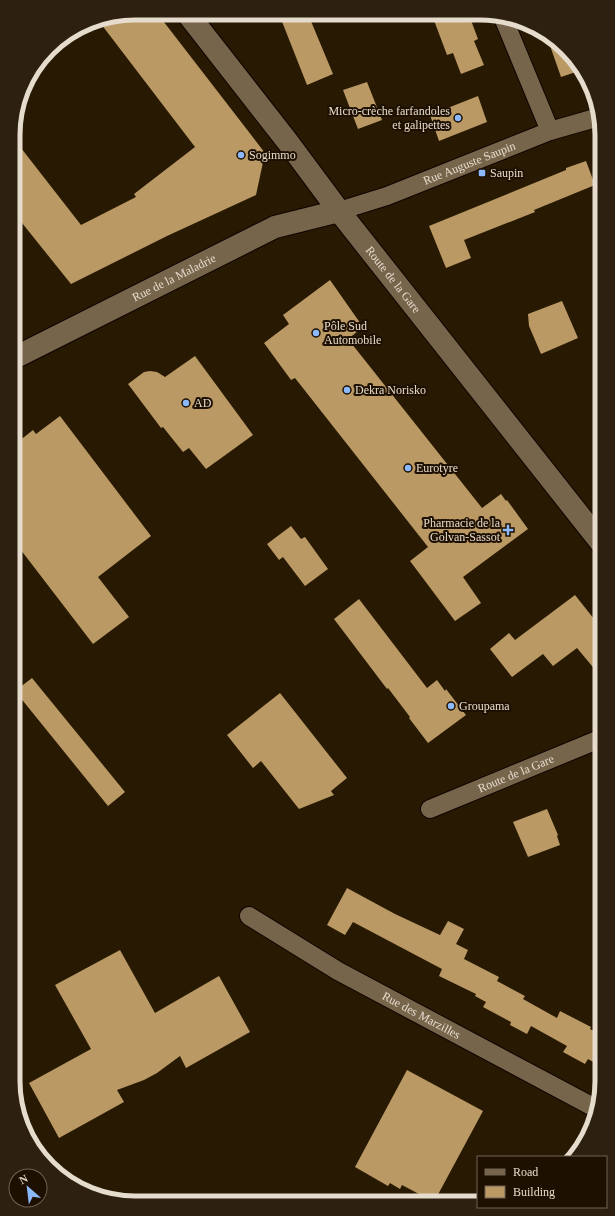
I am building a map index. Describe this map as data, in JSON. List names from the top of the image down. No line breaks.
{"streets":{"main road":["Rue de la Maladrie","Route de la Gare"],"street":["Rue Auguste Saupin","Rue des Marzilles"]},"crossings":[["Rue Auguste Saupin","Rue de la Maladrie"],["Rue Auguste Saupin","Route de la Gare"],["Rue de la Maladrie","Route de la Gare"]],"places":{"other":["Micro-crèche farfandoles et galipettes","Sogimmo","Pôle Sud Automobile","Dekra Norisko","AD","Eurotyre","Groupama"],"transit":["Saupin"],"health":["Pharmacie de la Golvan-Sassot"]},"legend":["Road","Building"],"north":"top left"}
